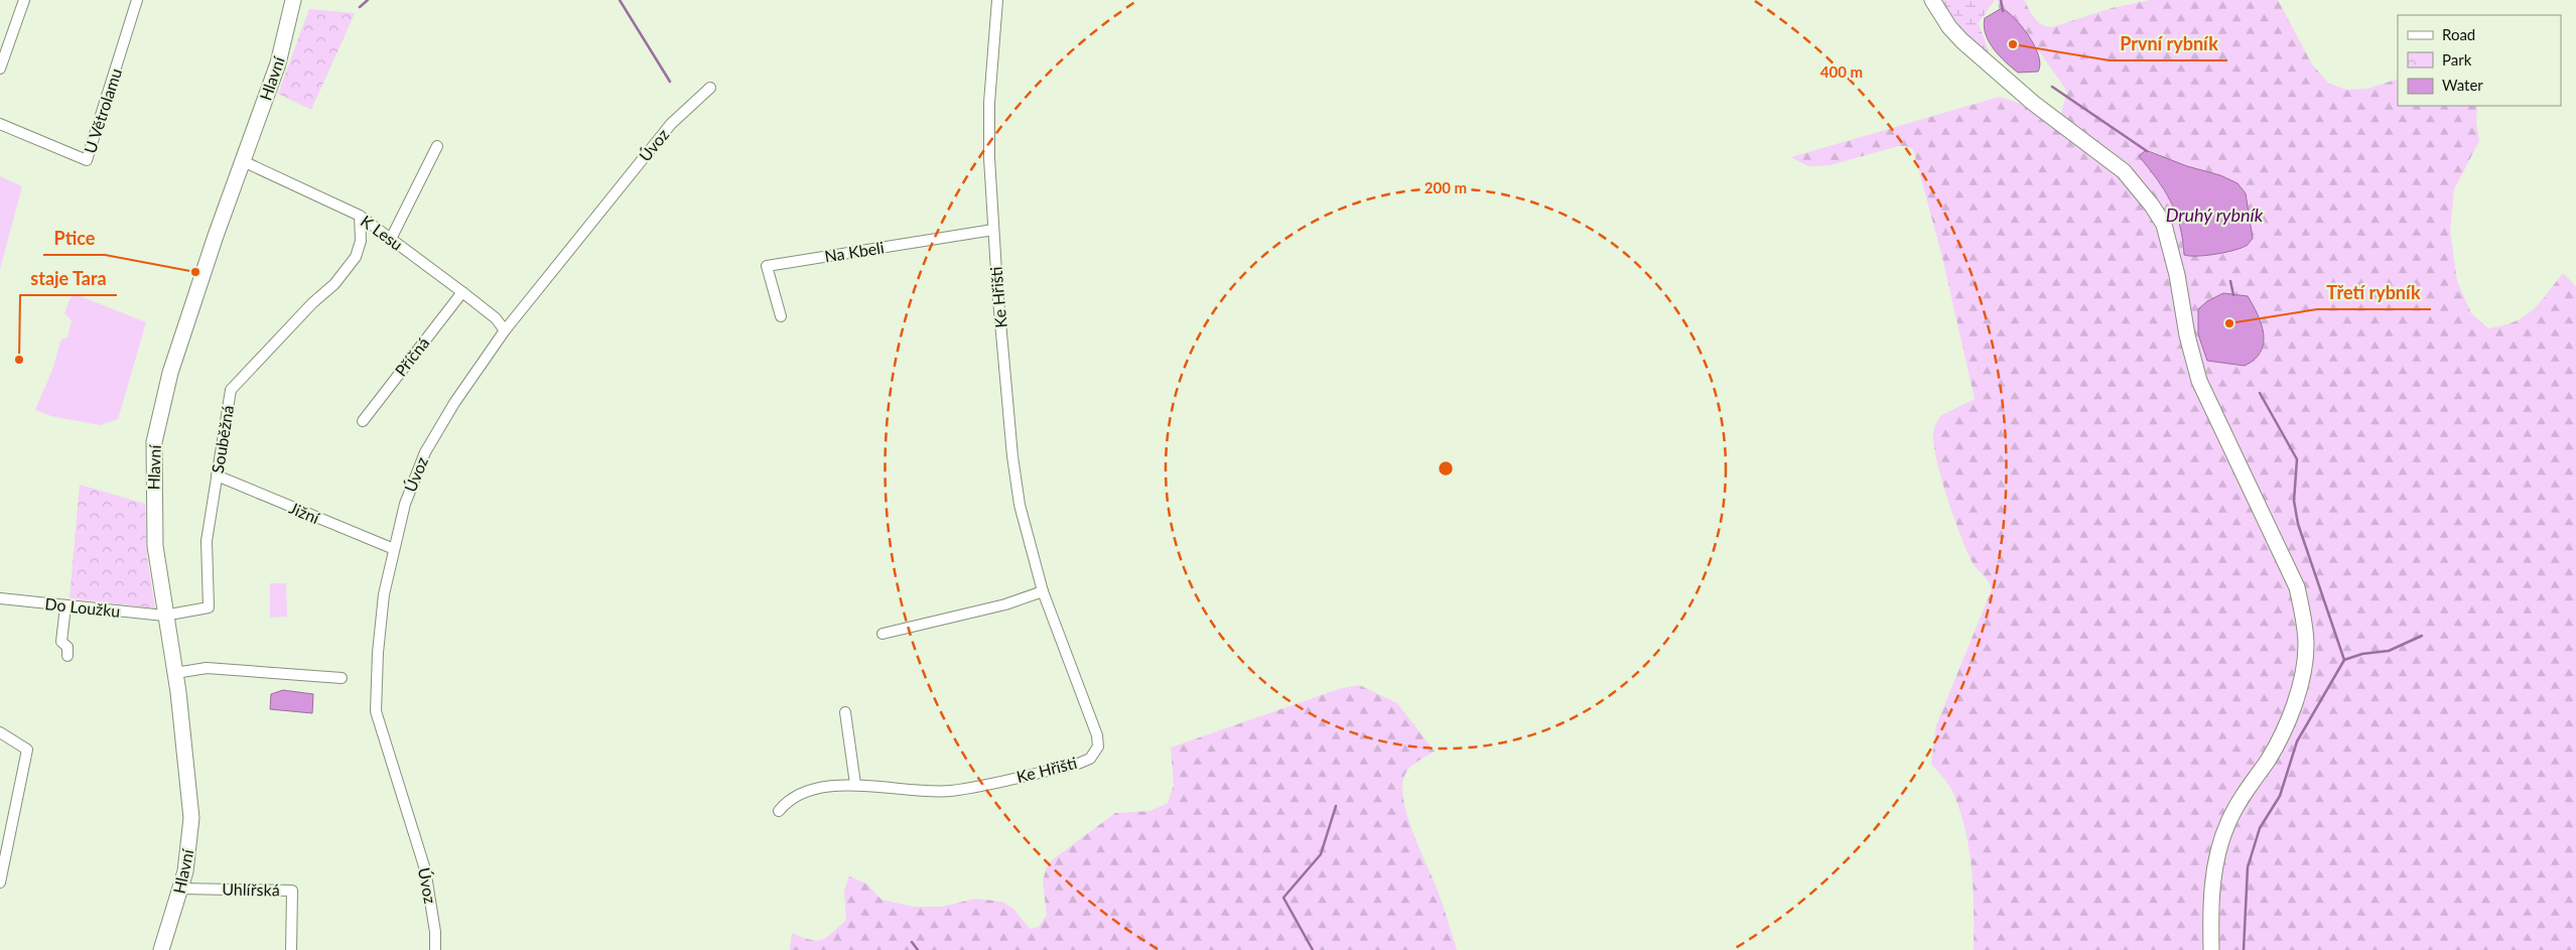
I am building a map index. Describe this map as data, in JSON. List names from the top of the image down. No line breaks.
{"streets":{"street":["Hlavní","U Větrolamu","Úvoz","K Lesu","Na Kbeli","Ke Hřišti","Příčná","Souběžná","Jižní","Do Loužku","Uhlířská"]},"crossings":[["Hlavní","K Lesu"],["Hlavní","Souběžná"],["Hlavní","Do Loužku"],["Hlavní","Uhlířská"],["Úvoz","K Lesu"],["Úvoz","Jižní"],["K Lesu","Příčná"],["K Lesu","Souběžná"],["Na Kbeli","Ke Hřišti"],["Souběžná","Jižní"],["Souběžná","Do Loužku"]],"water":["Druhý rybník"],"places":["První rybník","Ptice","Třetí rybník","staje Tara"],"legend":["Road","Park","Water"],"rings":["400 m","200 m"]}
